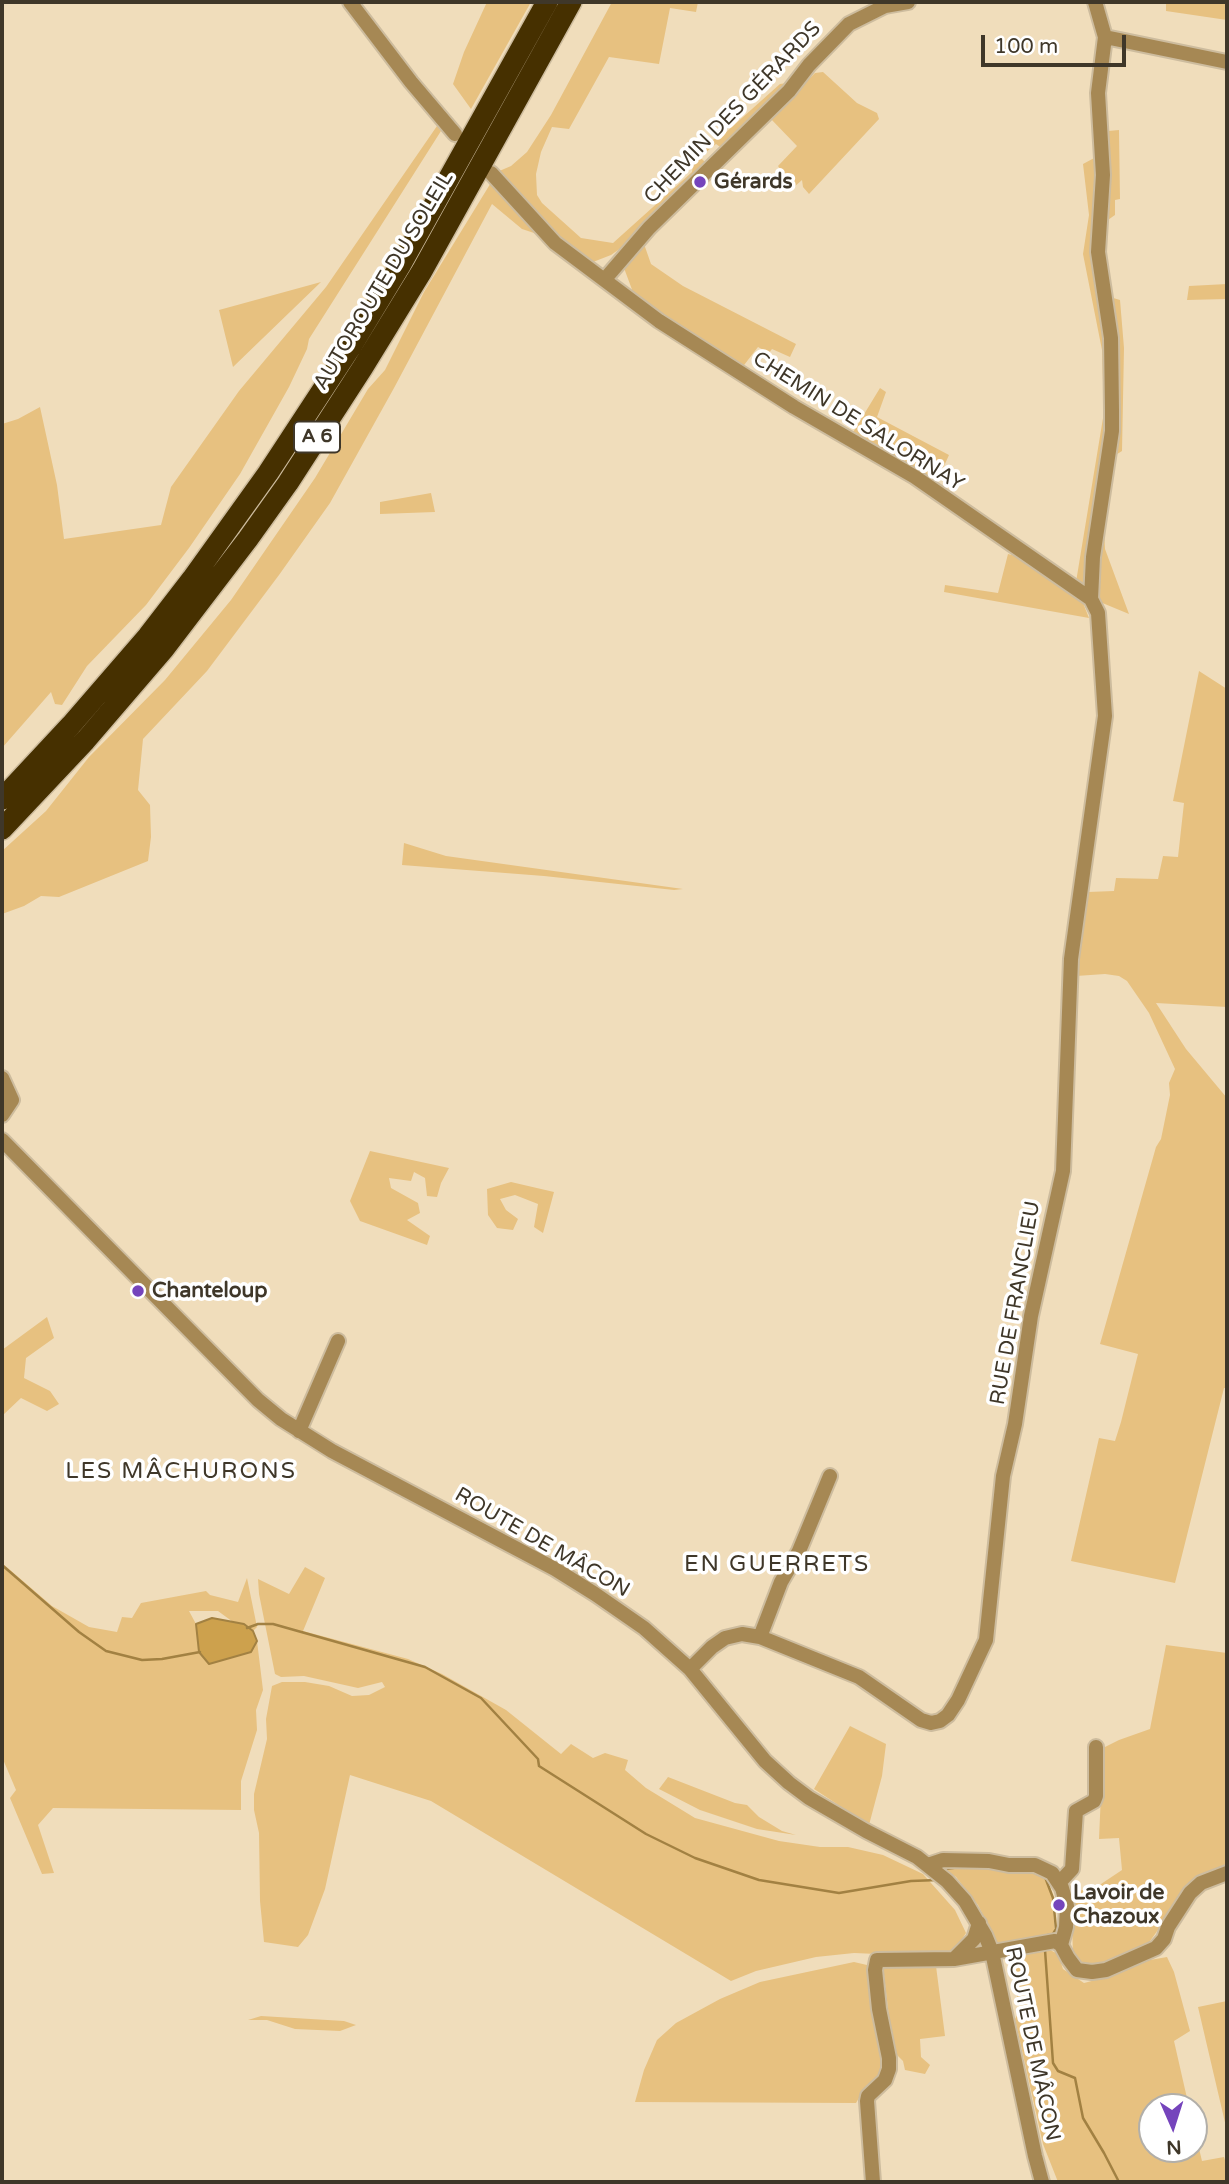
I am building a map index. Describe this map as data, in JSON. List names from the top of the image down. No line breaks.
{"streets":{"highway":["AUTOROUTE DU SOLEIL","A 6"],"street":["CHEMIN DES GÉRARDS","CHEMIN DE SALORNAY","RUE DE FRANCLIEU","ROUTE DE MÂCON"]},"crossings":[["CHEMIN DES GÉRARDS","CHEMIN DE SALORNAY"],["CHEMIN DE SALORNAY","RUE DE FRANCLIEU"],["RUE DE FRANCLIEU","ROUTE DE MÂCON"]],"districts":["LES MÂCHURONS","EN GUERRETS"],"places":["Gérards","Chanteloup","Lavoir de Chazoux"],"scale_bar":"100 m","north":"bottom"}
